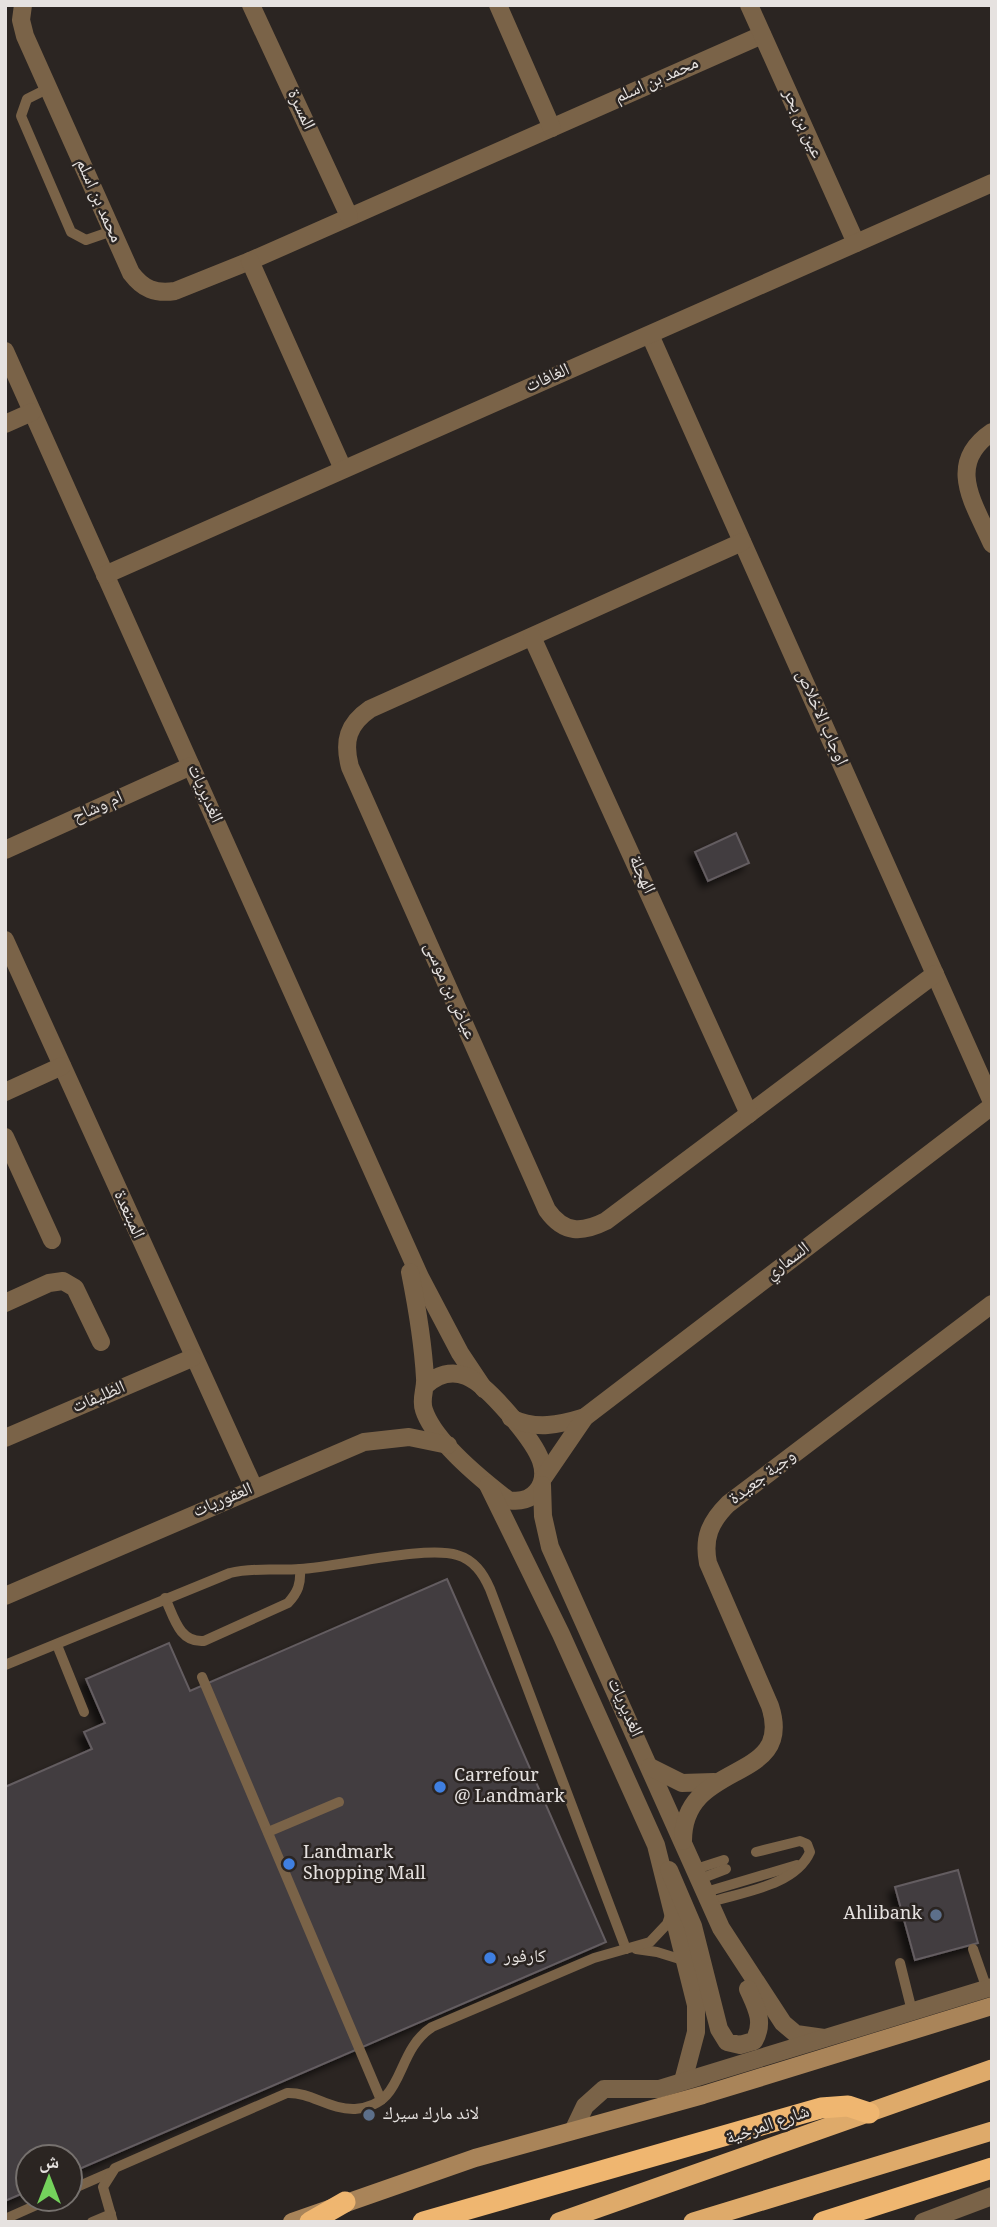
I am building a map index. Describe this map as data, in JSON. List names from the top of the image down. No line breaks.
{"streets":{"highway":["شارع المرخية"],"street":["محمد بن اسلم","المسرة","عين بن بحر","الغافات","اوجاب الاخلاص","الغديريات","ام وشاح","الهجلة","عياض بن موسى","المبتعدة","السماري","الظليفات","وجبة جعيدة","العقوريات"]},"crossings":[["محمد بن اسلم","المسرة"],["محمد بن اسلم","عين بن بحر"],["عين بن بحر","الغافات"],["الغافات","اوجاب الاخلاص"],["الغافات","الغديريات"],["اوجاب الاخلاص","عياض بن موسى"],["اوجاب الاخلاص","السماري"],["الغديريات","ام وشاح"],["الغديريات","السماري"],["الغديريات","وجبة جعيدة"],["الغديريات","العقوريات"],["الهجلة","عياض بن موسى"],["المبتعدة","الظليفات"],["المبتعدة","العقوريات"]],"places":["Carrefour @ Landmark","Landmark Shopping Mall","Ahlibank","كارفور","لاند مارك سيرك"],"north":"top"}
